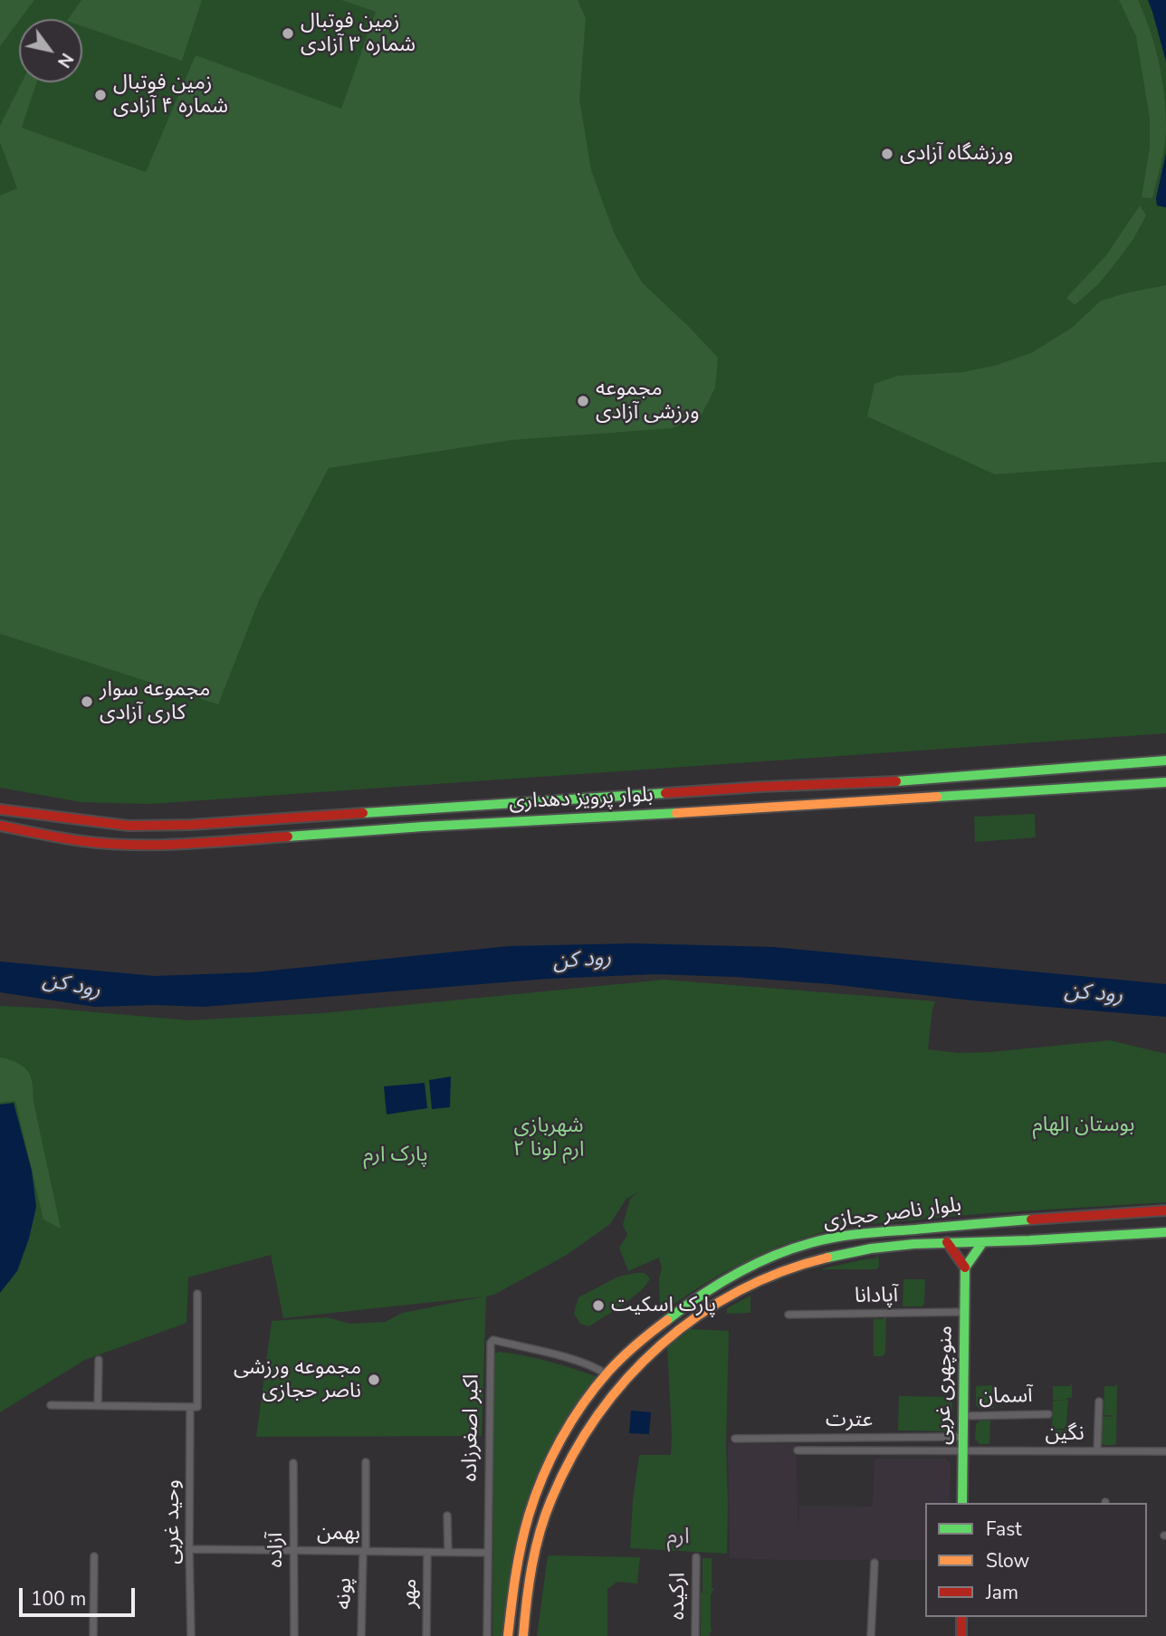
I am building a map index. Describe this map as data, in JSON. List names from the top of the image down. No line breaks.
{"streets":{"main road":["بلوار پرویز دهداری","بلوار ناصر حجازی","منوچهری غربی"],"street":["آپادانا","آسمان","عترت","اکبر اصغرزاده","نگین","وحید غربی","بهمن","آزاده","پونه","مهر","ارکیده"]},"crossings":[["بلوار ناصر حجازی","اکبر اصغرزاده"],["آپادانا","منوچهری غربی"],["منوچهری غربی","آسمان"],["منوچهری غربی","عترت"],["منوچهری غربی","نگین"],["اکبر اصغرزاده","بهمن"],["وحید غربی","بهمن"],["بهمن","آزاده"],["بهمن","پونه"],["بهمن","مهر"]],"districts":["ارم"],"water":["رود کن"],"parks":["بوستان الهام","شهربازی ارم لونا ۲","پارک ارم"],"places":["زمین فوتبال شماره ۳ آزادی","زمین فوتبال شماره ۴ آزادی","ورزشگاه آزادی","مجموعه ورزشی آزادی","مجموعه سوار کاری آزادی","پارک اسکیت","مجموعه ورزشی ناصر حجازی"],"legend":["Fast","Slow","Jam"],"scale_bar":"100 m","north":"bottom right"}
